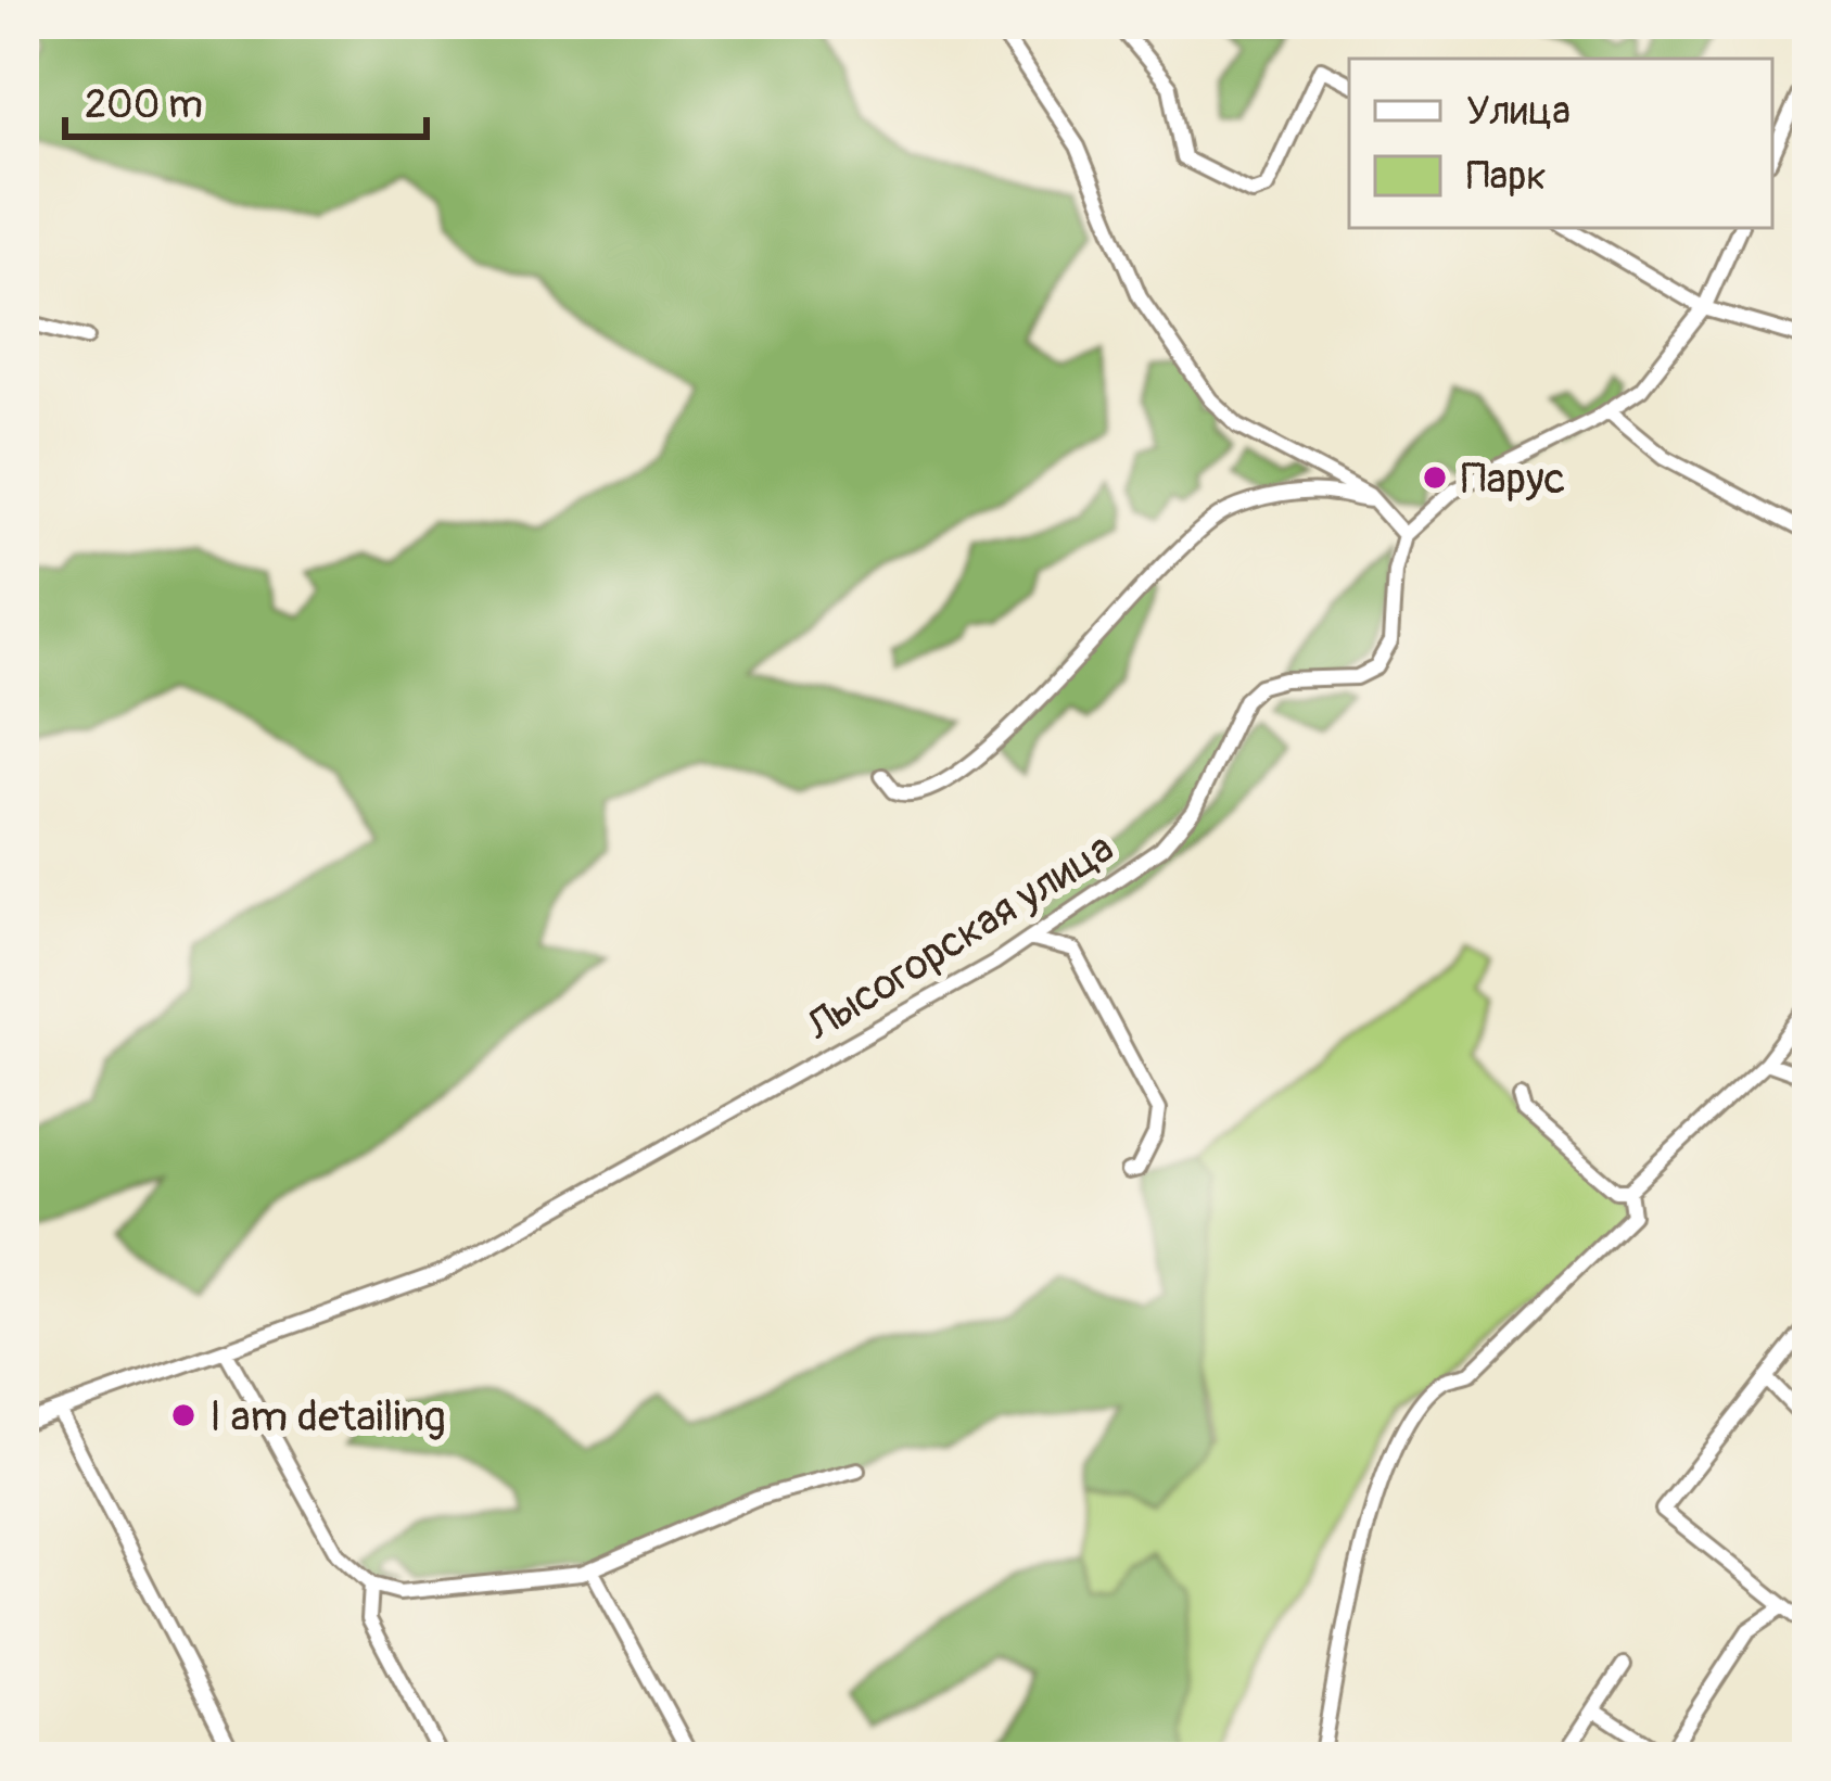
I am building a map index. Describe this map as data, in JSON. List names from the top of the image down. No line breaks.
{"streets":{"street":["Лысогорская улица"]},"places":["Парус","I am detailing"],"legend":["Улица","Парк"],"scale_bar":"200 m"}
